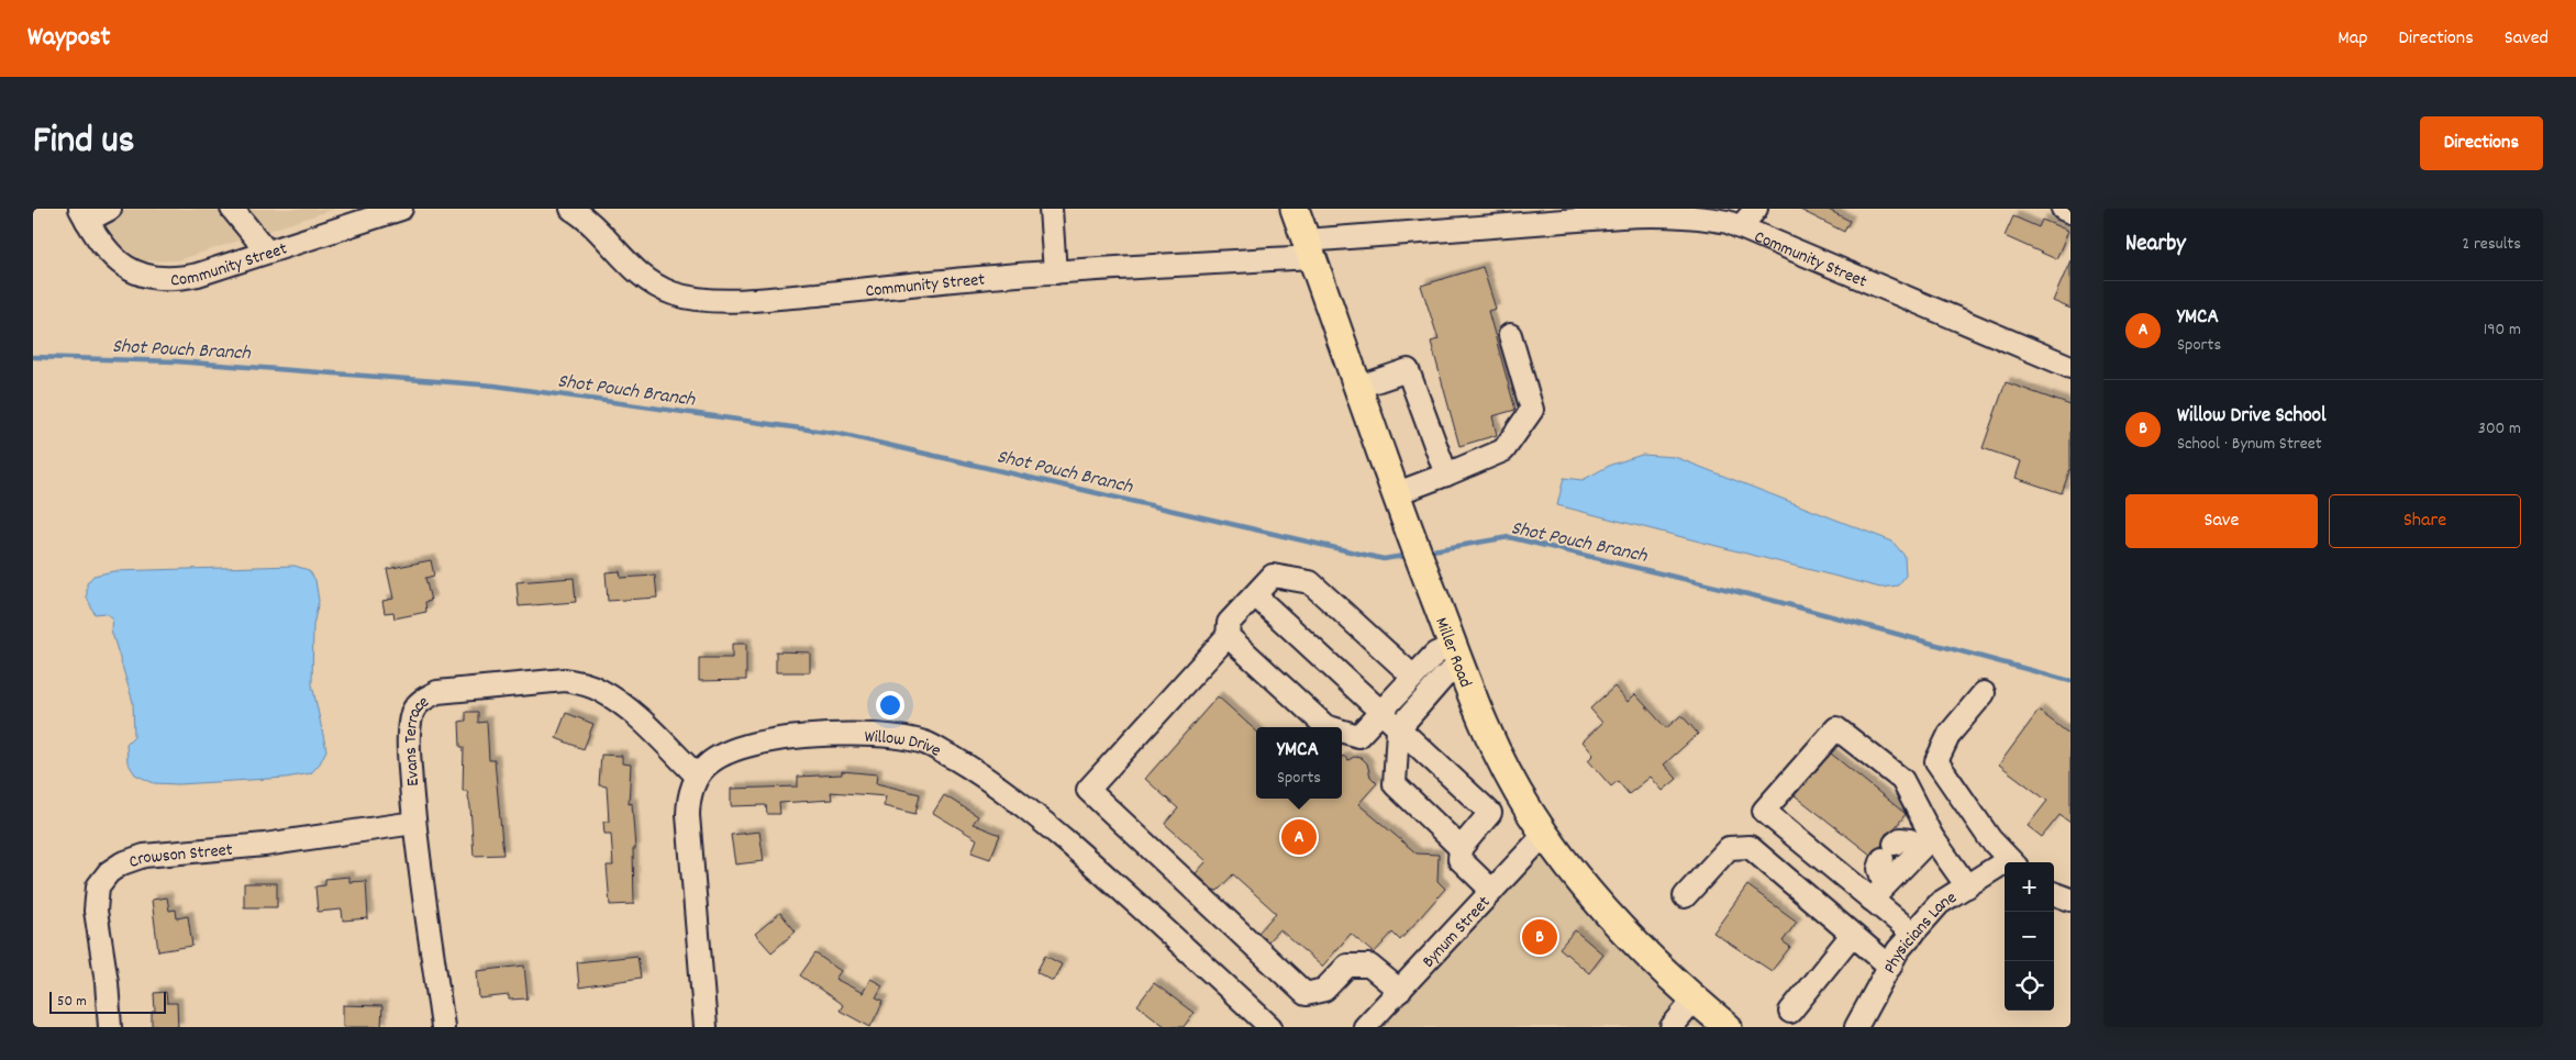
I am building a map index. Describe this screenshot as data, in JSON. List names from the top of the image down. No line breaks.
{"streets":{"main road":["Miller Road"],"street":["Community Street","Evans Terrace","Willow Drive","Crowson Street","Bynum Street","Physicians Lane"]},"crossings":[["Community Street","Miller Road"],["Miller Road","Bynum Street"],["Evans Terrace","Willow Drive"],["Evans Terrace","Crowson Street"]],"water":["Shot Pouch Branch"],"scale_bar":"50 m","page":{"header":"Waypost","nav":["Map","Directions","Saved"],"title":"Find us","buttons":["Directions",["Save","Share"]],"heading":["Nearby","2 results"],"list":[{"mark":"A","name":"YMCA","note":"Sports","value":"190 m"},{"mark":"B","name":"Willow Drive School","note":"School · Bynum Street","value":"300 m"}],"popup":["YMCA","Sports"],"pins":["A","B"],"map_buttons":["+","−"],"scale":"50 m"}}
